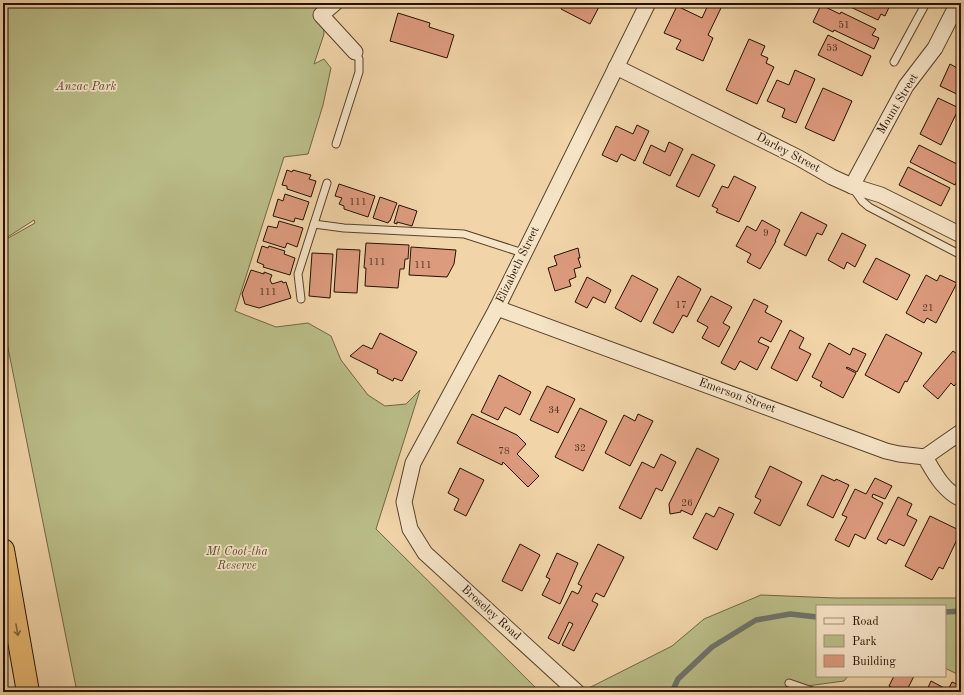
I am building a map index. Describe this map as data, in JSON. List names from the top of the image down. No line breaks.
{"streets":{"street":["Mount Street","Darley Street","Elizabeth Street","Emerson Street","Broseley Road"]},"crossings":[["Mount Street","Darley Street"],["Darley Street","Elizabeth Street"],["Elizabeth Street","Emerson Street"],["Elizabeth Street","Broseley Road"]],"parks":["Anzac Park","Mt Coot-tha Reserve"],"house_numbers":["51","53","111","9","111","111","111","17","21","34","32","78","26"],"legend":["Road","Park","Building"]}
